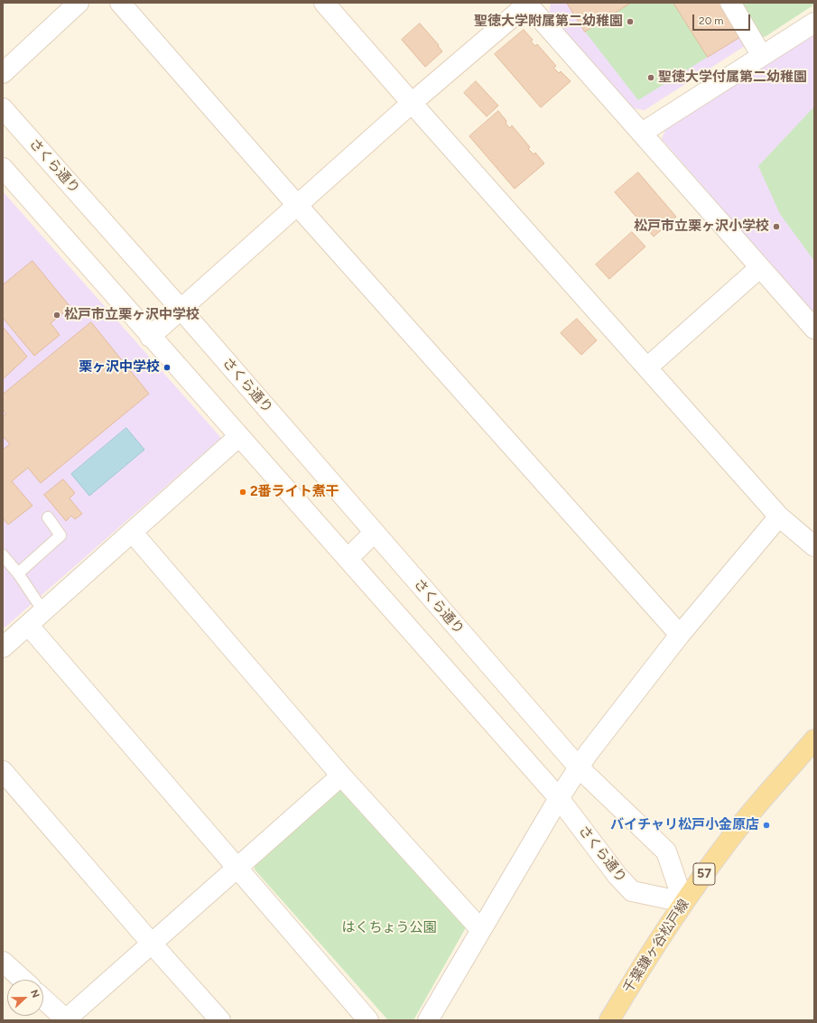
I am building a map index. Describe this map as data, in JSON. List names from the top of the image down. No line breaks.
{"streets":{"main road":["57","千葉鎌ヶ谷松戸線"],"street":["さくら通り"]},"crossings":[["さくら通り","千葉鎌ヶ谷松戸線"]],"parks":["はくちょう公園"],"places":["聖徳大学附属第二幼稚園","聖徳大学付属第二幼稚園","松戸市立栗ヶ沢小学校","松戸市立栗ヶ沢中学校","栗ヶ沢中学校","2番ライト煮干","バイチャリ松戸小金原店"],"scale_bar":"20 m","north":"right"}
